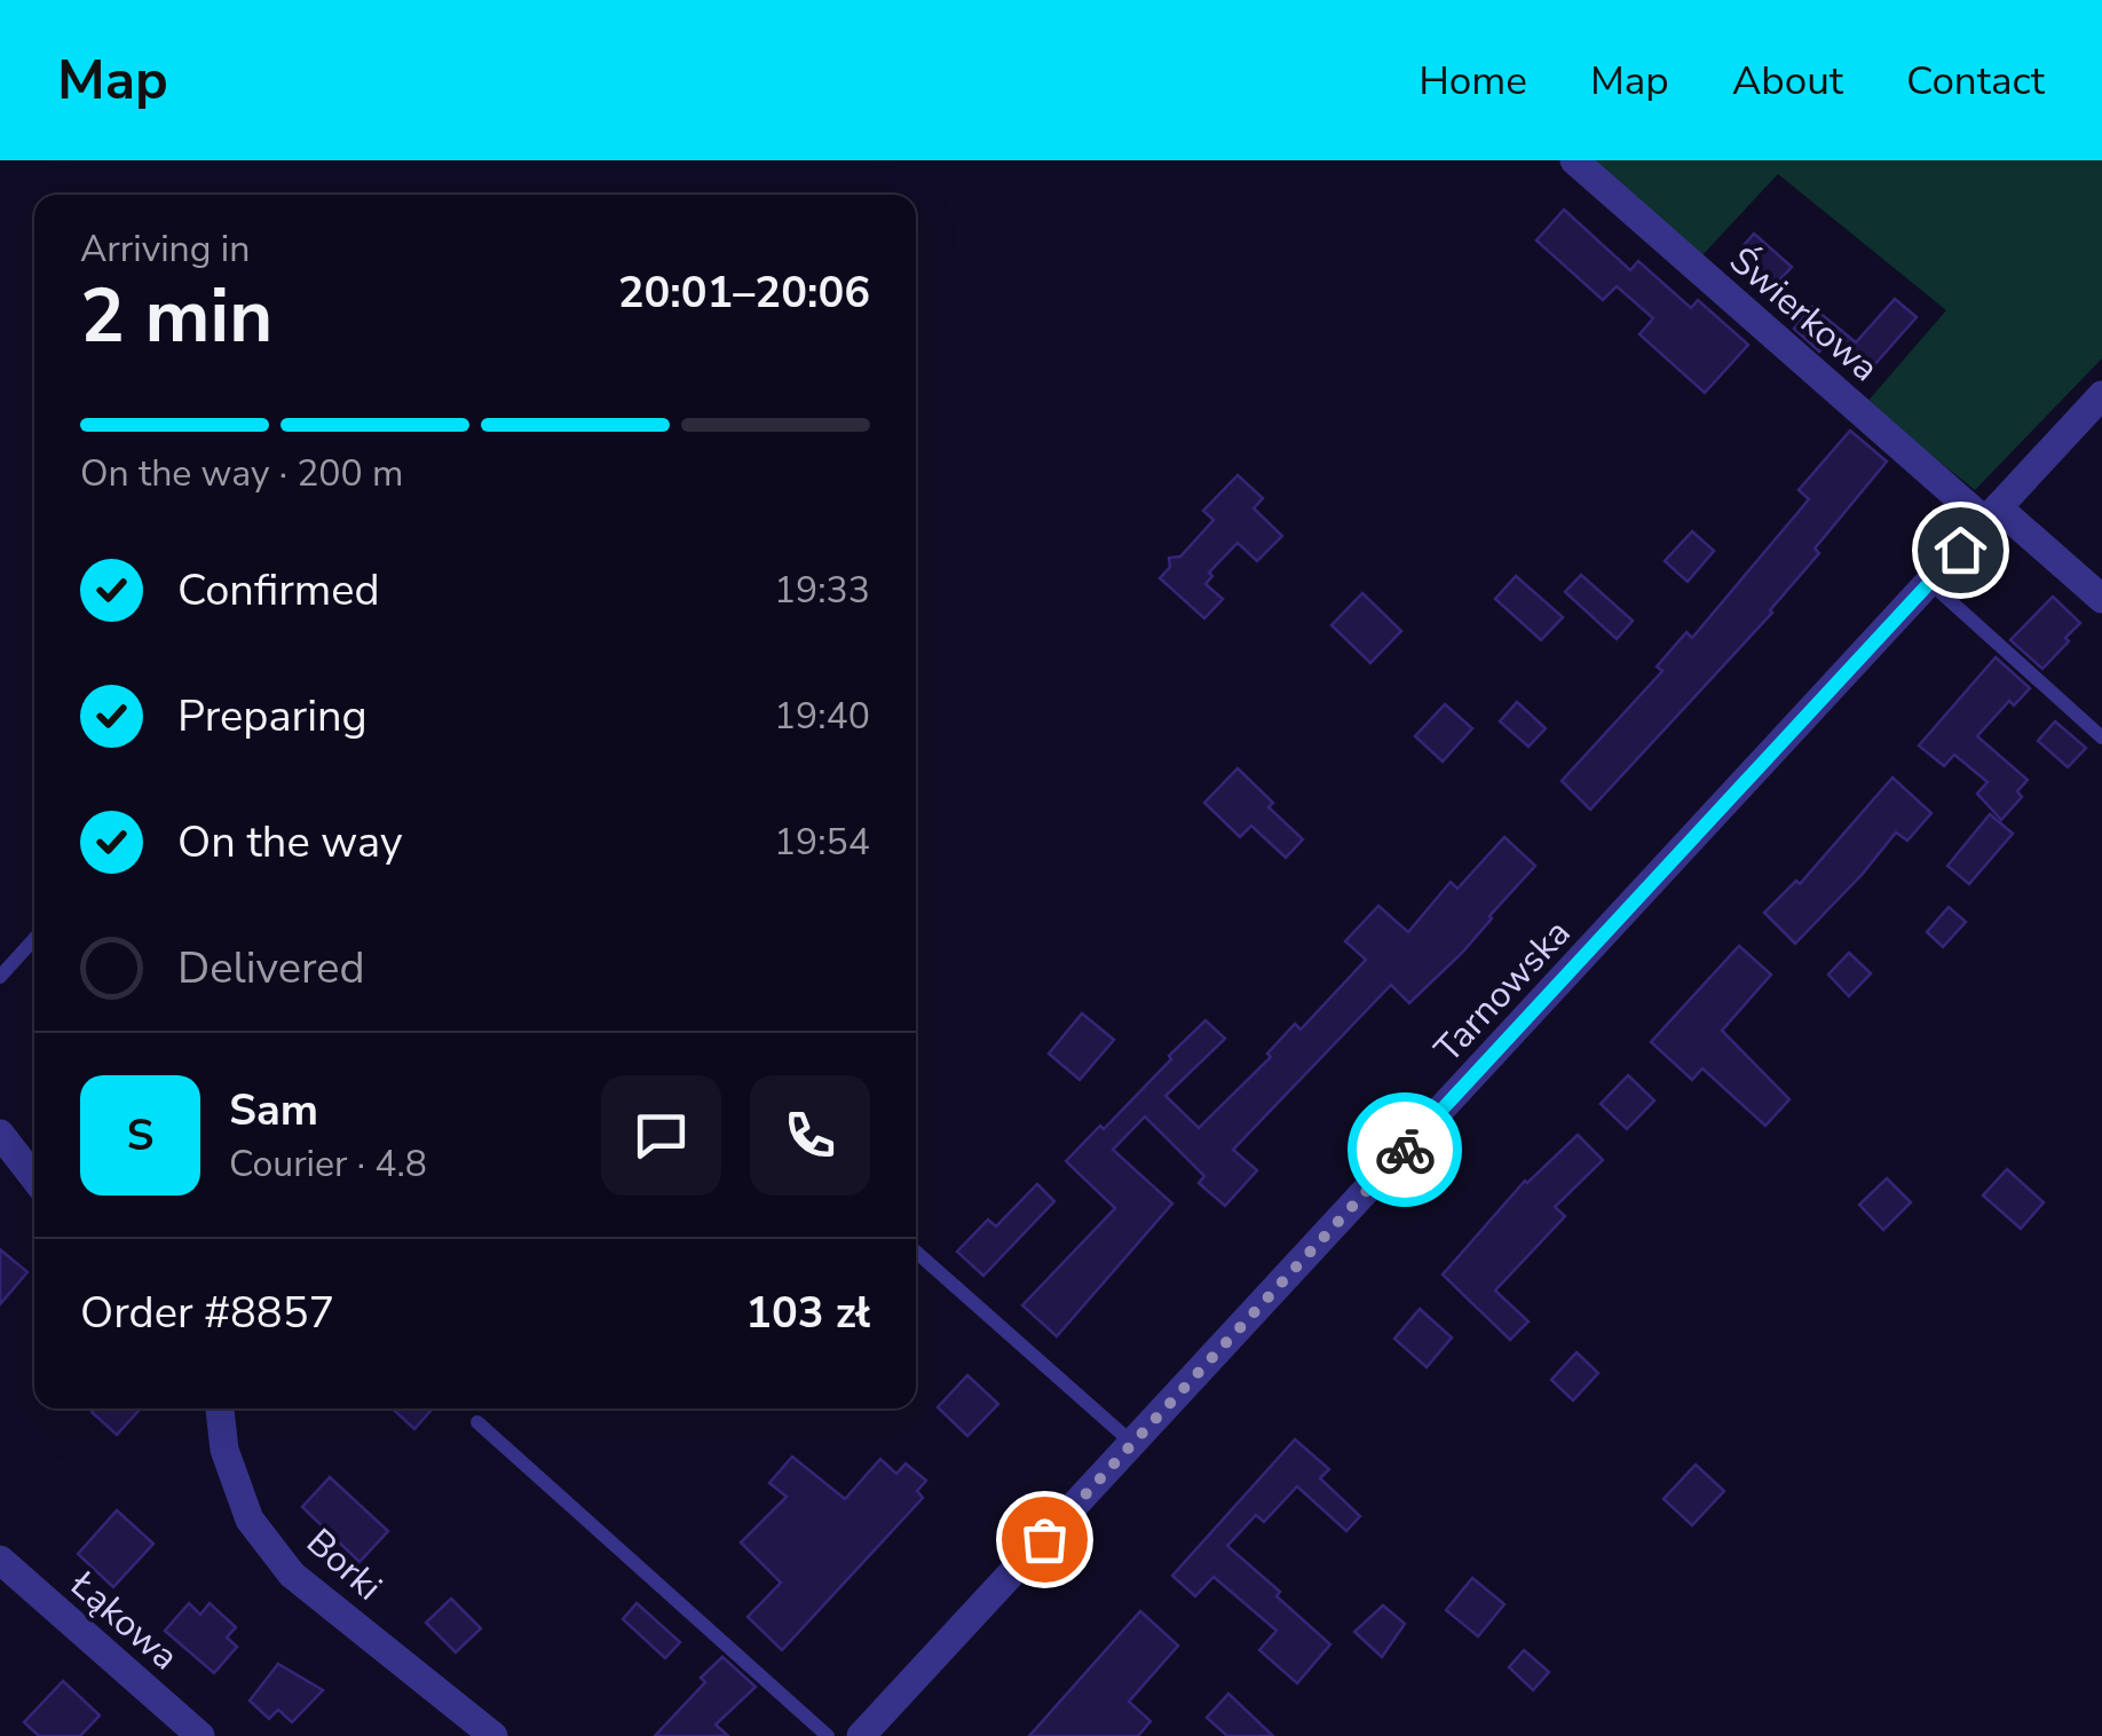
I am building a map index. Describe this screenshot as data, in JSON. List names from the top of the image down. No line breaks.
{"streets":{"street":["Świerkowa","Tarnowska","Borki","Łąkowa"]},"crossings":[["Świerkowa","Tarnowska"]],"page":{"header":"Map","nav":["Home","Map","About","Contact"],"heading":["2 min","Arriving in","20:01–20:06"],"panel":["Sam","Courier · 4.8","Order #8857","103 zł"],"bar":"On the way · 200 m","list":[["Confirmed","19:33"],["Preparing","19:40"],["On the way","19:54"],"Delivered"],"round":"S"}}
